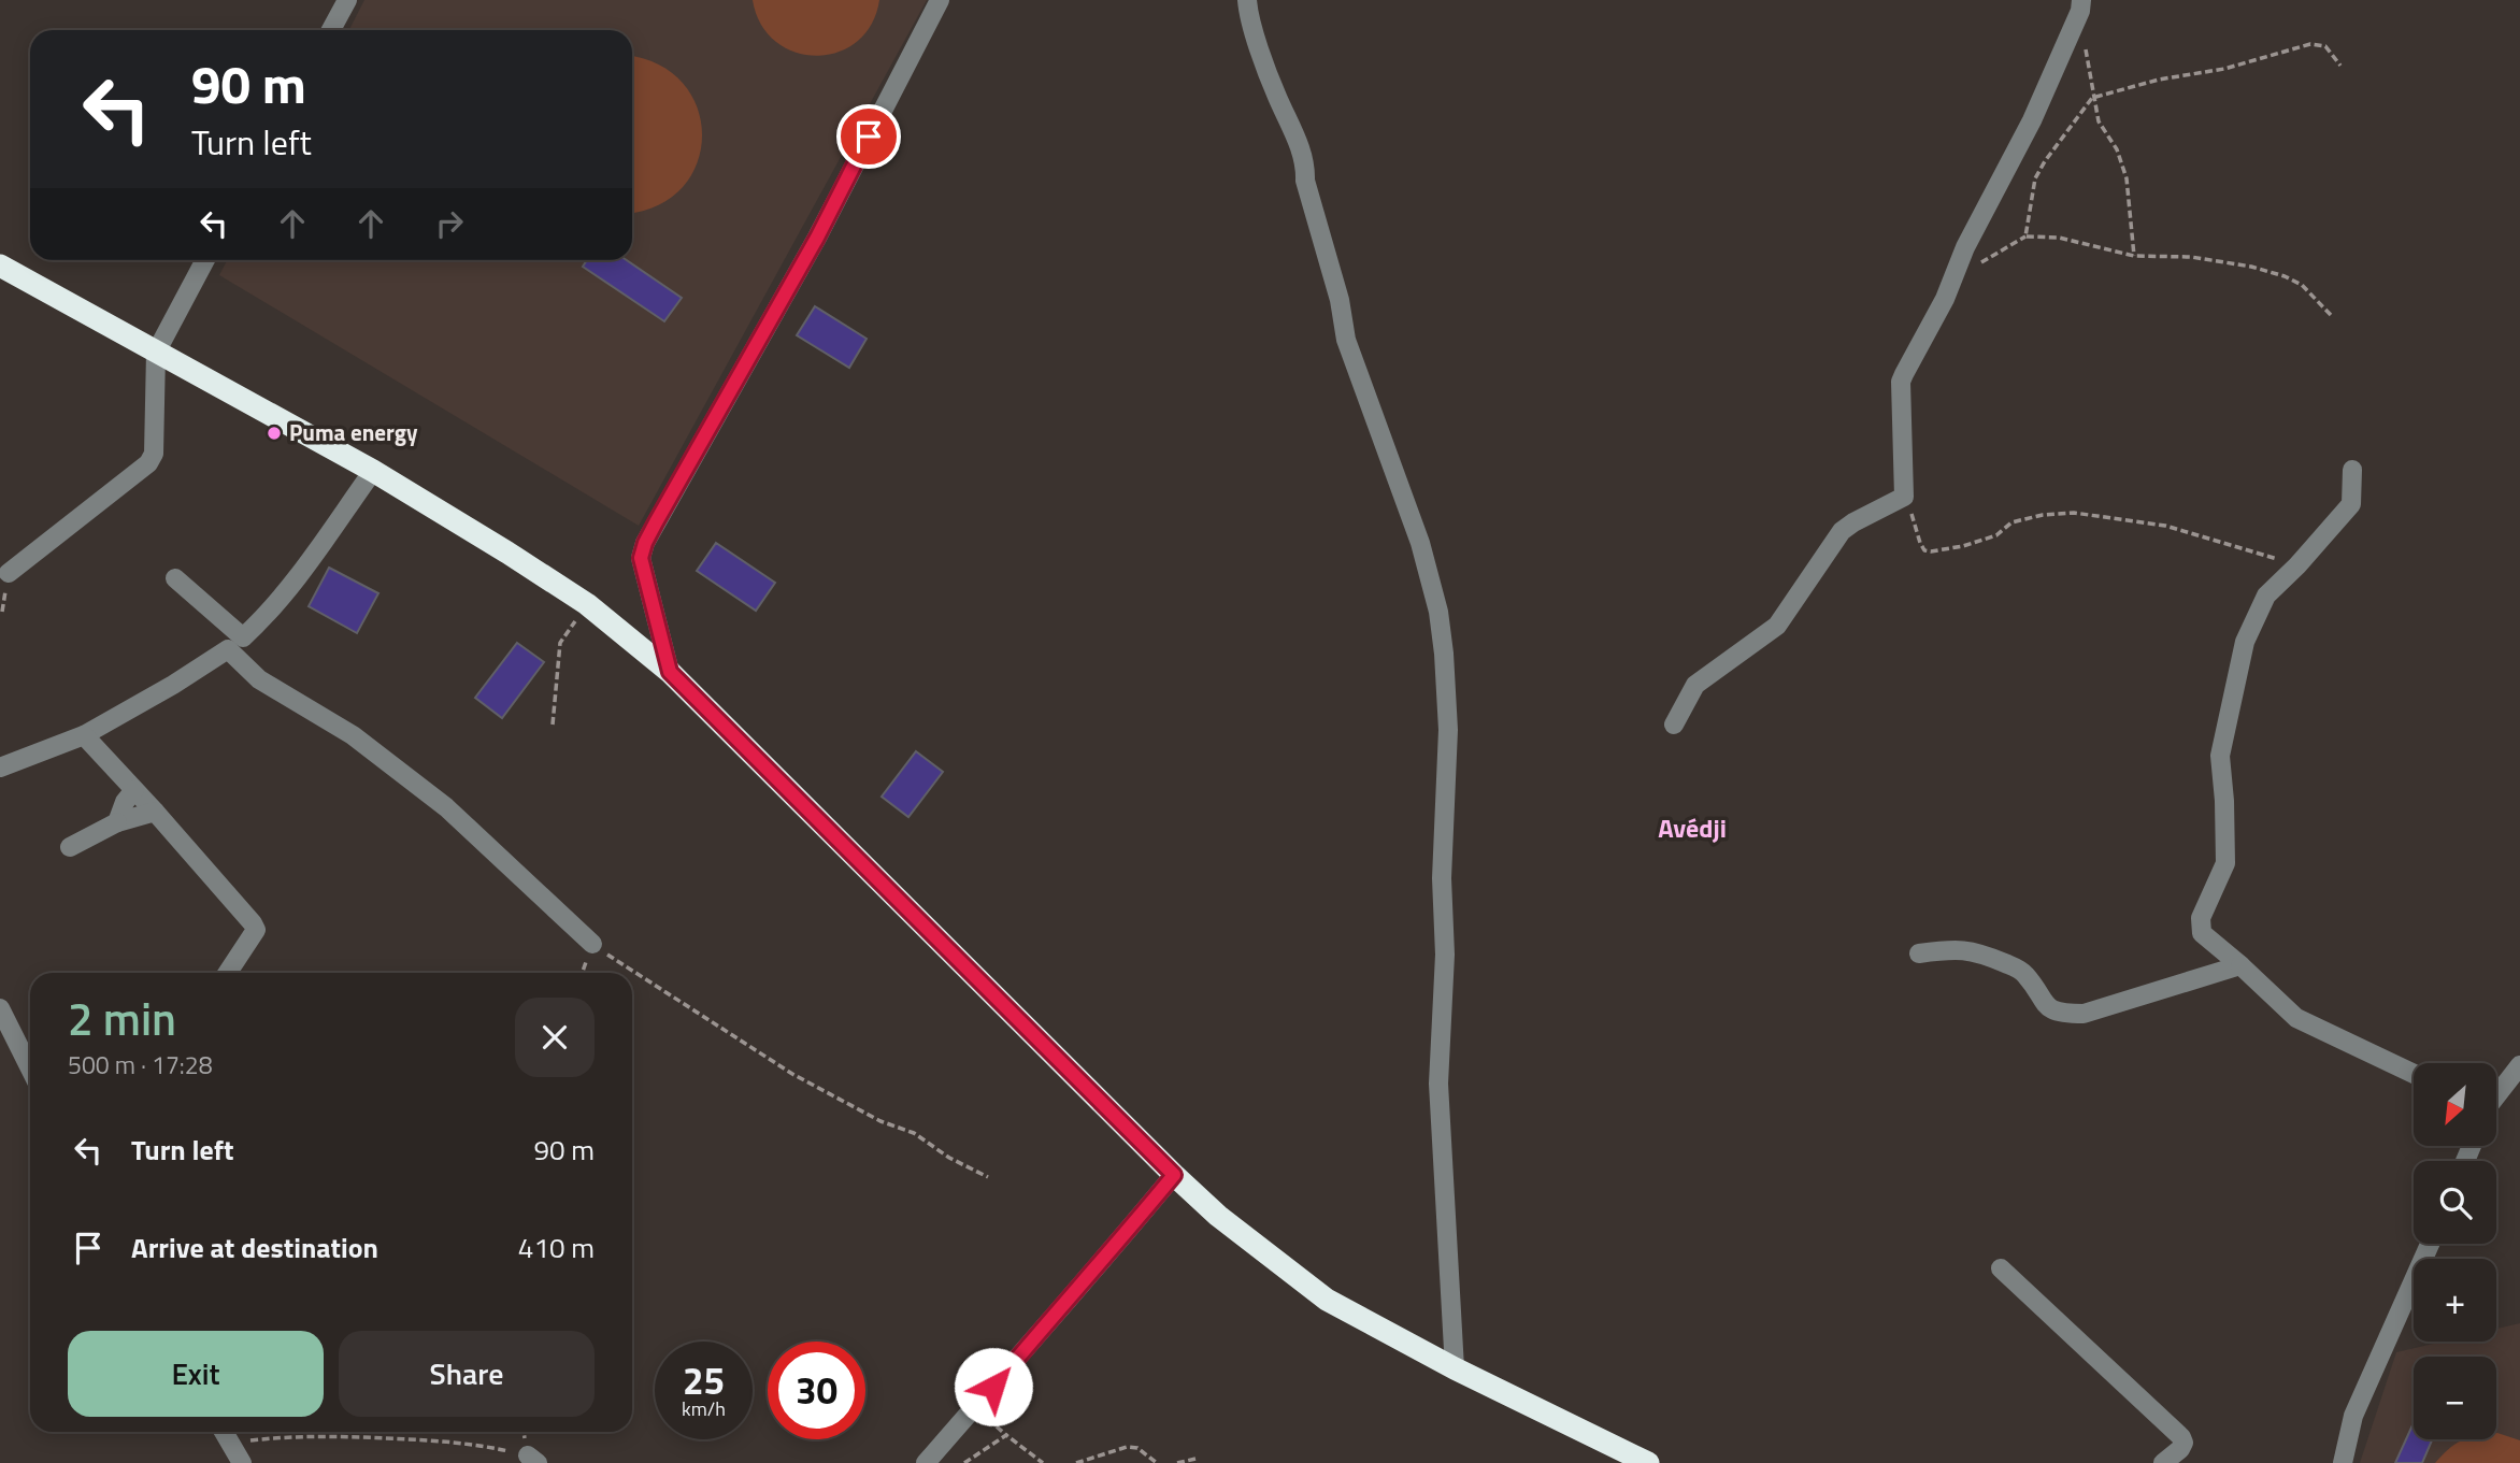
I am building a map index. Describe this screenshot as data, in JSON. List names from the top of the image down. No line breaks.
{"districts":["Avédji"],"places":["Puma energy"],"north":"bottom left","page":{"turn":["90 m","Turn left"],"heading":["2 min","500 m · 17:28"],"map_buttons":["+","−"],"list":[{"name":"Turn left","value":"90 m"},{"name":"Arrive at destination","value":"410 m"}],"buttons":["Exit","Share"],"speed":"25 km/h","limit":"30"}}
